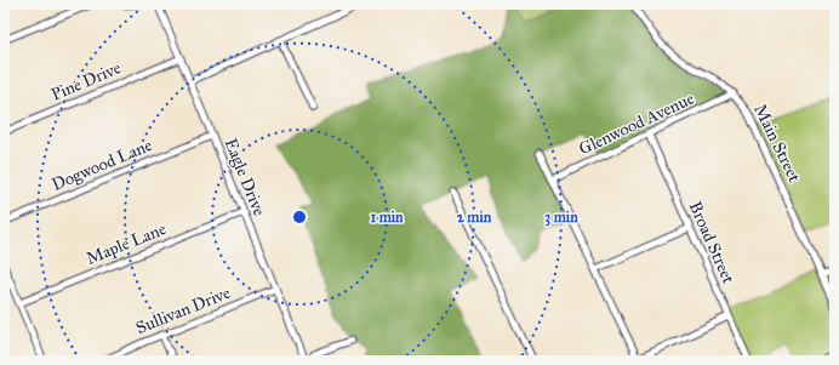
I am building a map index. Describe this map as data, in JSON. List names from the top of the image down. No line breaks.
{"streets":{"street":["Pine Drive","Glenwood Avenue","Main Street","Dogwood Lane","Eagle Drive","Broad Street","Maple Lane","Sullivan Drive"]},"crossings":[["Pine Drive","Eagle Drive"],["Glenwood Avenue","Main Street"],["Glenwood Avenue","Broad Street"],["Dogwood Lane","Eagle Drive"],["Eagle Drive","Maple Lane"],["Eagle Drive","Sullivan Drive"]],"rings":["1 min","2 min","3 min"]}
